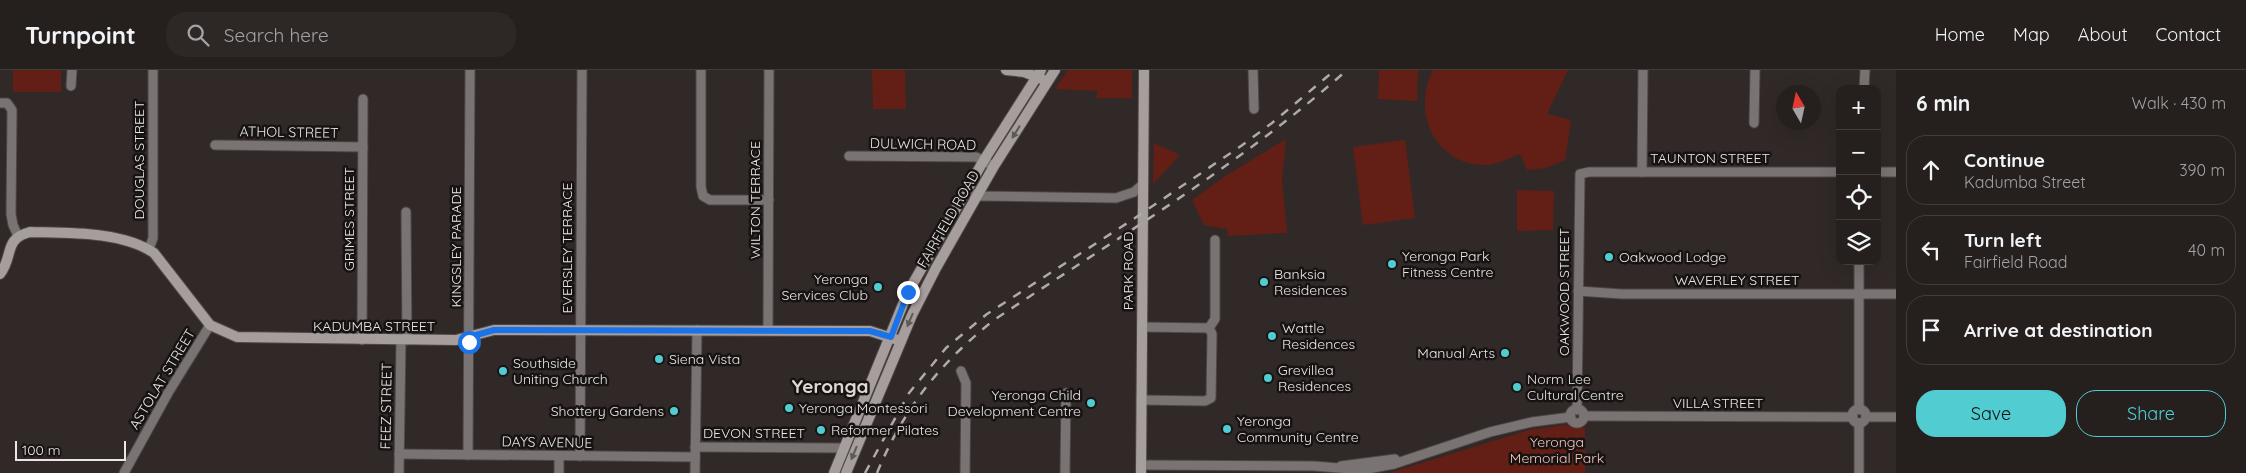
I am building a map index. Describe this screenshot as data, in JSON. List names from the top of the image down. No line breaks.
{"streets":{"street":["ATHOL STREET","DULWICH ROAD","TAUNTON STREET","DOUGLAS STREET","WILTON TERRACE","GRIMES STREET","FAIRFIELD ROAD","KINGSLEY PARADE","EVERSLEY TERRACE","PARK ROAD","WAVERLEY STREET","OAKWOOD STREET","KADUMBA STREET","ASTOLAT STREET","VILLA STREET","FEEZ STREET","DEVON STREET","DAYS AVENUE"]},"crossings":[["ATHOL STREET","GRIMES STREET"],["DULWICH ROAD","FAIRFIELD ROAD"],["TAUNTON STREET","OAKWOOD STREET"],["DOUGLAS STREET","KADUMBA STREET"],["WILTON TERRACE","KADUMBA STREET"],["GRIMES STREET","KADUMBA STREET"],["FAIRFIELD ROAD","KADUMBA STREET"],["FAIRFIELD ROAD","DEVON STREET"],["KINGSLEY PARADE","KADUMBA STREET"],["KINGSLEY PARADE","DAYS AVENUE"],["EVERSLEY TERRACE","KADUMBA STREET"],["EVERSLEY TERRACE","DAYS AVENUE"],["PARK ROAD","VILLA STREET"],["WAVERLEY STREET","OAKWOOD STREET"],["OAKWOOD STREET","VILLA STREET"],["KADUMBA STREET","ASTOLAT STREET"],["KADUMBA STREET","FEEZ STREET"],["FEEZ STREET","DAYS AVENUE"]],"districts":["Yeronga"],"parks":["Yeronga Memorial Park"],"places":["Oakwood Lodge","Yeronga Park Fitness Centre","Banksia Residences","Yeronga Services Club","Wattle Residences","Manual Arts","Siena Vista","Southside Uniting Church","Grevillea Residences","Norm Lee Cultural Centre","Yeronga Child Development Centre","Yeronga Montessori","Shottery Gardens","Yeronga Community Centre","Reformer Pilates"],"scale_bar":"100 m","north":"top","page":{"header":"Turnpoint","search":"Search here","nav":["Home","Map","About","Contact"],"heading":["6 min","Walk · 430 m"],"map_buttons":["+","−"],"list":[["Continue","Kadumba Street","390 m"],["Turn left","Fairfield Road","40 m"],"Arrive at destination"],"buttons":["Save","Share"],"scale":"100 m"}}
